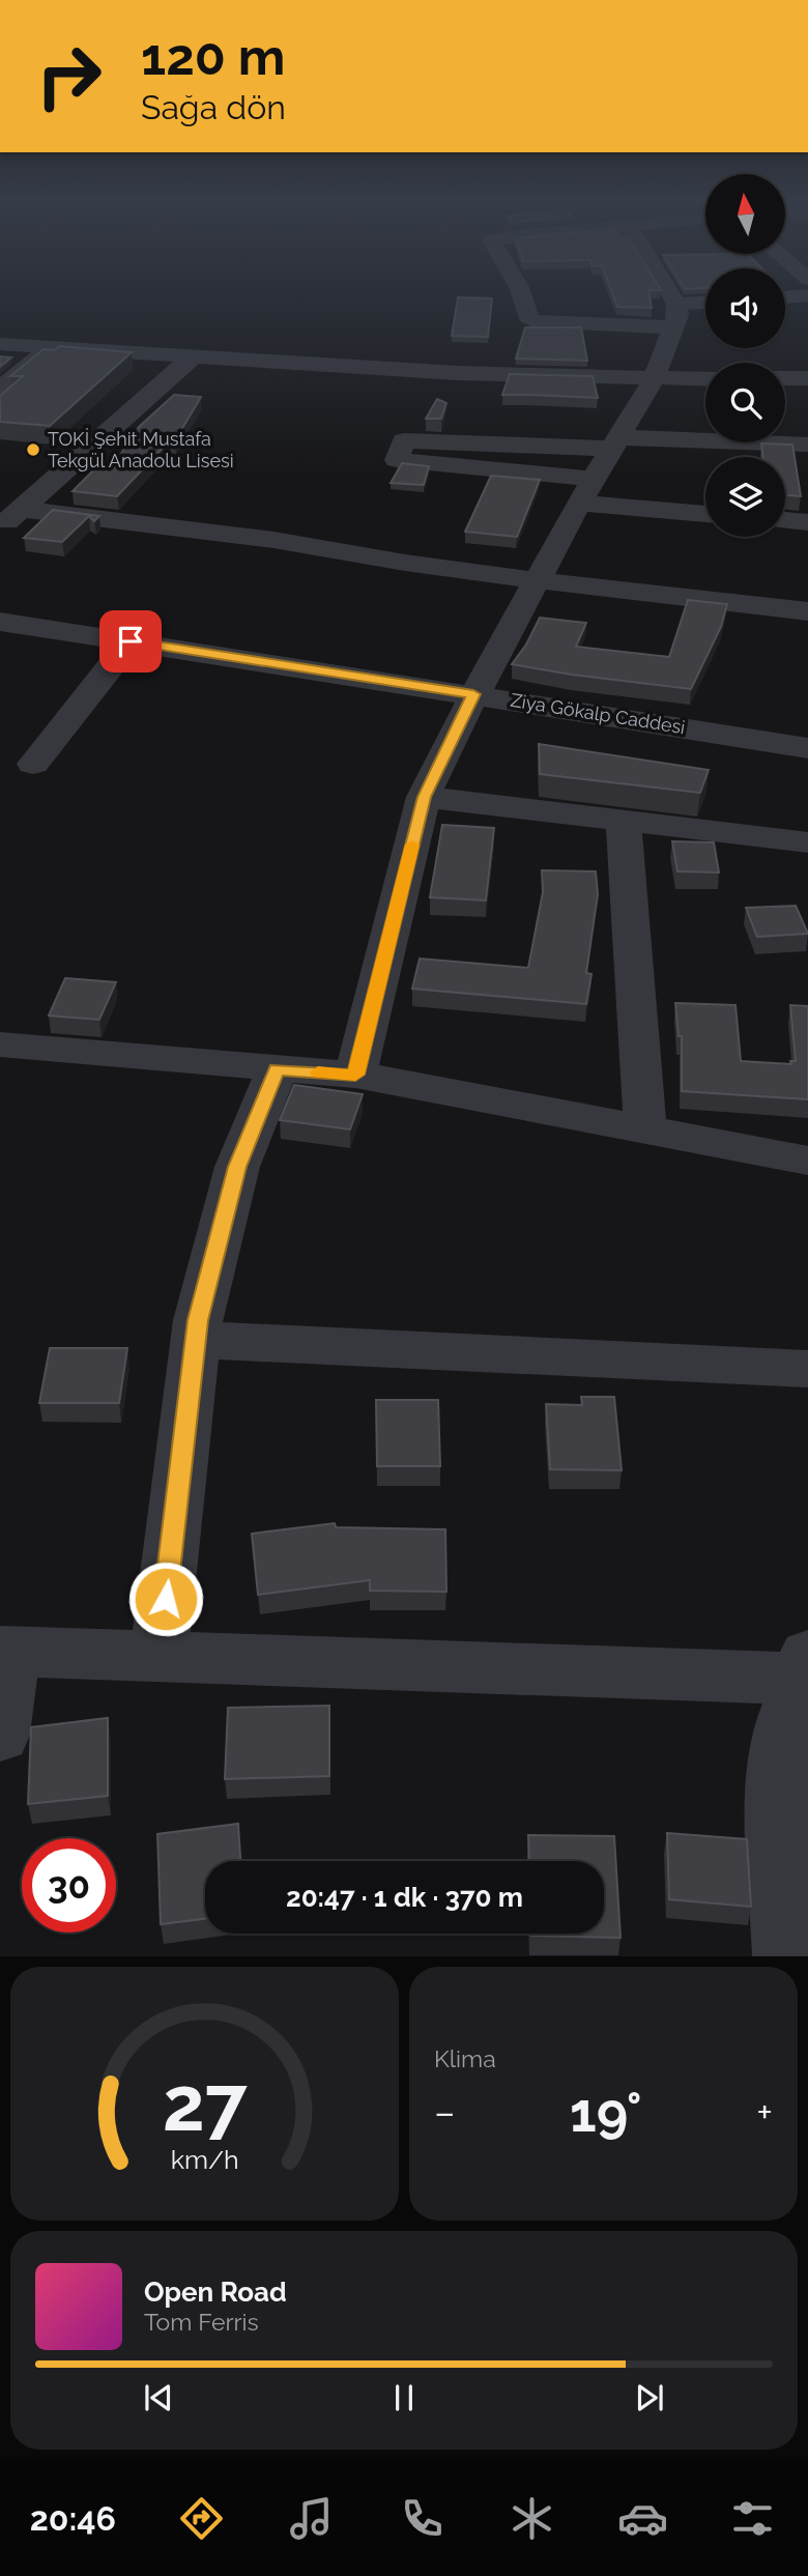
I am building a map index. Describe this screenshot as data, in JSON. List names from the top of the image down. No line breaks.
{"streets":{"street":["Ziya Gökalp Caddesi"]},"places":["TOKİ Şehit Mustafa Tekgül Anadolu Lisesi"],"north":"top","page":{"turn":["120 m","Sağa dön"],"limit":"30","trip":"20:47 · 1 dk · 370 m","tile":"Klima","heat":["−","19°","+"],"song":["Open Road","Tom Ferris"],"tabs":"20:46","gauge":["27","km/h"]}}
